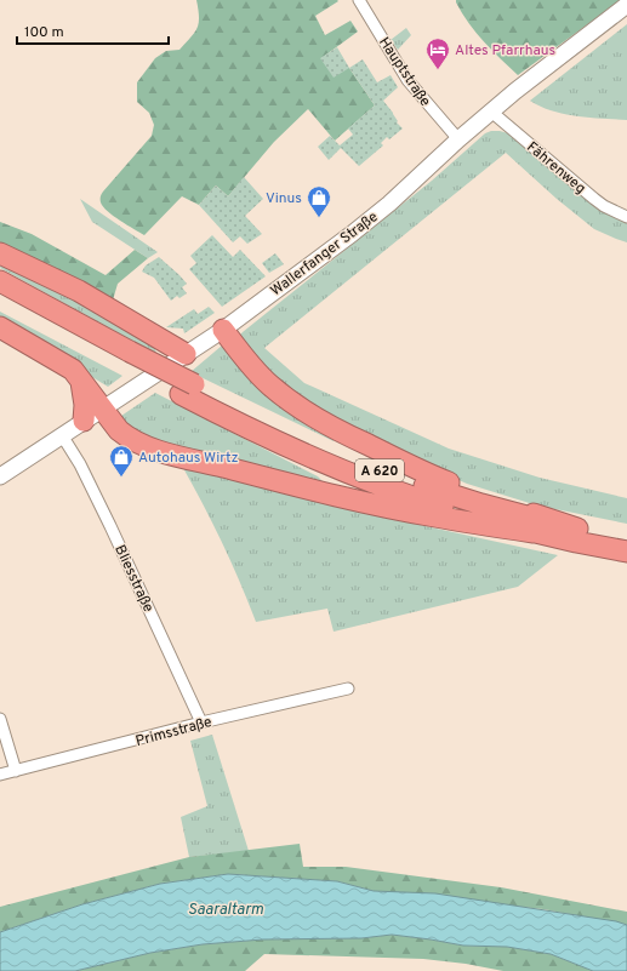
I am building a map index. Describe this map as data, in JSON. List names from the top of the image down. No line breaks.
{"streets":{"highway":["A 620"],"main road":["Wallerfanger Straße"],"street":["Hauptstraße","Fährenweg","Bliesstraße","Primsstraße"]},"crossings":[["Hauptstraße","Wallerfanger Straße"],["Fährenweg","Wallerfanger Straße"],["Wallerfanger Straße","Bliesstraße"],["Bliesstraße","Primsstraße"]],"water":["Saaraltarm"],"places":{"hotel":["Altes Pfarrhaus"],"shop":["Vinus","Autohaus Wirtz"]},"scale_bar":"100 m"}
